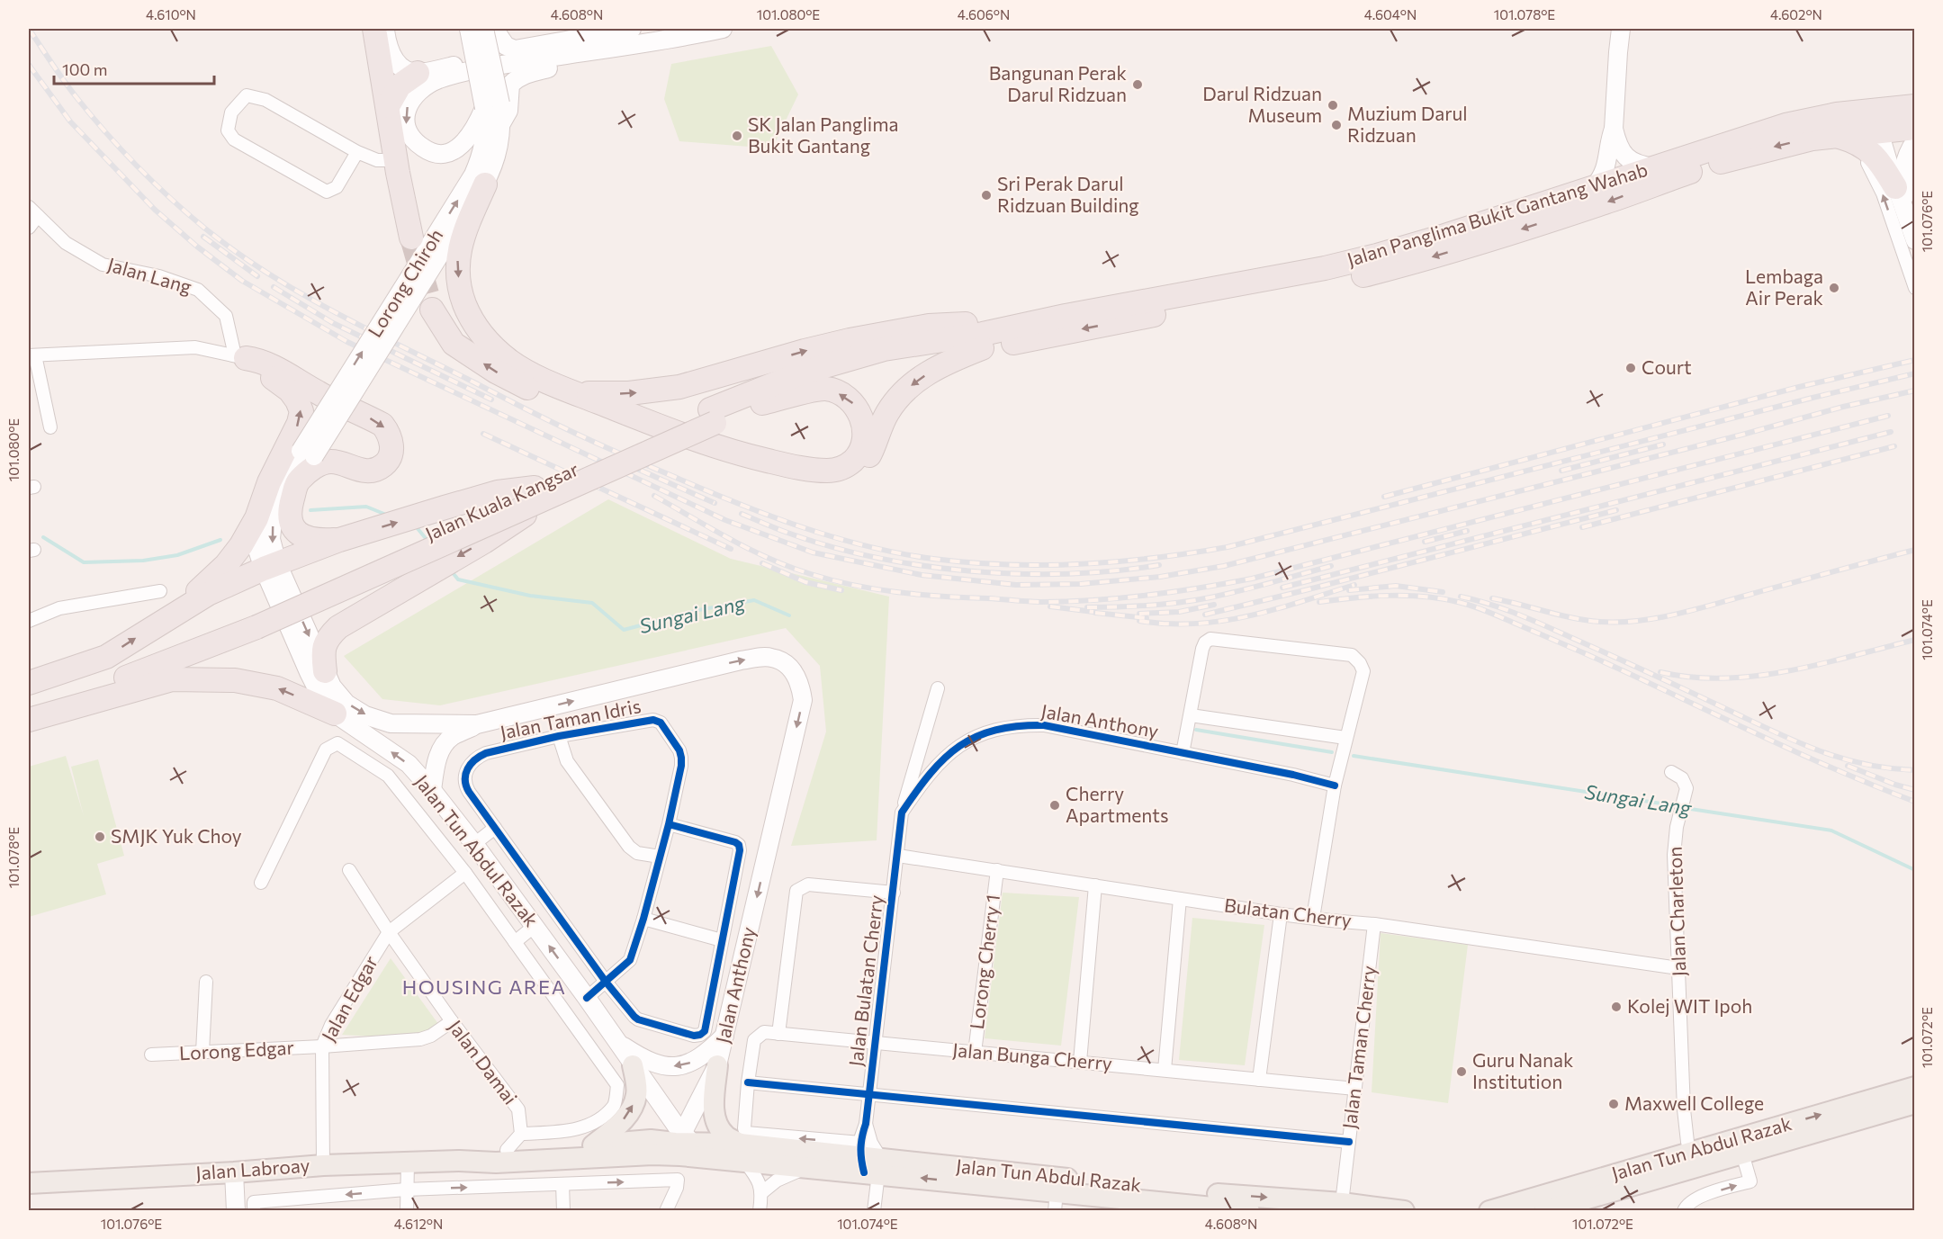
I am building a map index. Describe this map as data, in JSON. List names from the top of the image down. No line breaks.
{"streets":{"highway":["Jalan Panglima Bukit Gantang Wahab","Jalan Kuala Kangsar"],"main road":["Lorong Chiroh","Jalan Anthony","Jalan Tun Abdul Razak","Jalan Labroay"],"street":["Jalan Lang","Jalan Taman Idris","Jalan Charleton","Bulatan Cherry","Lorong Cherry 1","Jalan Bulatan Cherry","Jalan Edgar","Jalan Taman Cherry","Lorong Edgar","Jalan Bunga Cherry","Jalan Damai"]},"crossings":[["Jalan Panglima Bukit Gantang Wahab","Jalan Kuala Kangsar"],["Lorong Chiroh","Jalan Tun Abdul Razak"],["Jalan Taman Idris","Jalan Tun Abdul Razak"],["Jalan Anthony","Jalan Tun Abdul Razak"],["Jalan Tun Abdul Razak","Jalan Charleton"],["Jalan Tun Abdul Razak","Jalan Bulatan Cherry"],["Jalan Tun Abdul Razak","Jalan Taman Cherry"],["Jalan Tun Abdul Razak","Jalan Bunga Cherry"],["Jalan Tun Abdul Razak","Jalan Labroay"],["Jalan Charleton","Bulatan Cherry"],["Bulatan Cherry","Lorong Cherry 1"],["Bulatan Cherry","Jalan Bulatan Cherry"],["Bulatan Cherry","Jalan Taman Cherry"],["Lorong Cherry 1","Jalan Bunga Cherry"],["Jalan Bulatan Cherry","Jalan Bunga Cherry"],["Jalan Edgar","Lorong Edgar"],["Jalan Edgar","Jalan Damai"],["Jalan Edgar","Jalan Labroay"],["Jalan Taman Cherry","Jalan Bunga Cherry"],["Lorong Edgar","Jalan Damai"]],"districts":["HOUSING AREA"],"water":["Sungai Lang"],"places":["Bangunan Perak Darul Ridzuan","Darul Ridzuan Museum","Muzium Darul Ridzuan","SK Jalan Panglima Bukit Gantang","Sri Perak Darul Ridzuan Building","Lembaga Air Perak","Court","Cherry Apartments","SMJK Yuk Choy","Kolej WIT Ipoh","Guru Nanak Institution","Maxwell College"],"scale_bar":"100 m","coordinates":["4.610°N","4.608°N","101.080°E","4.606°N","4.604°N","101.078°E","4.602°N","101.076°E","101.074°E","101.072°E","4.612°N"]}
